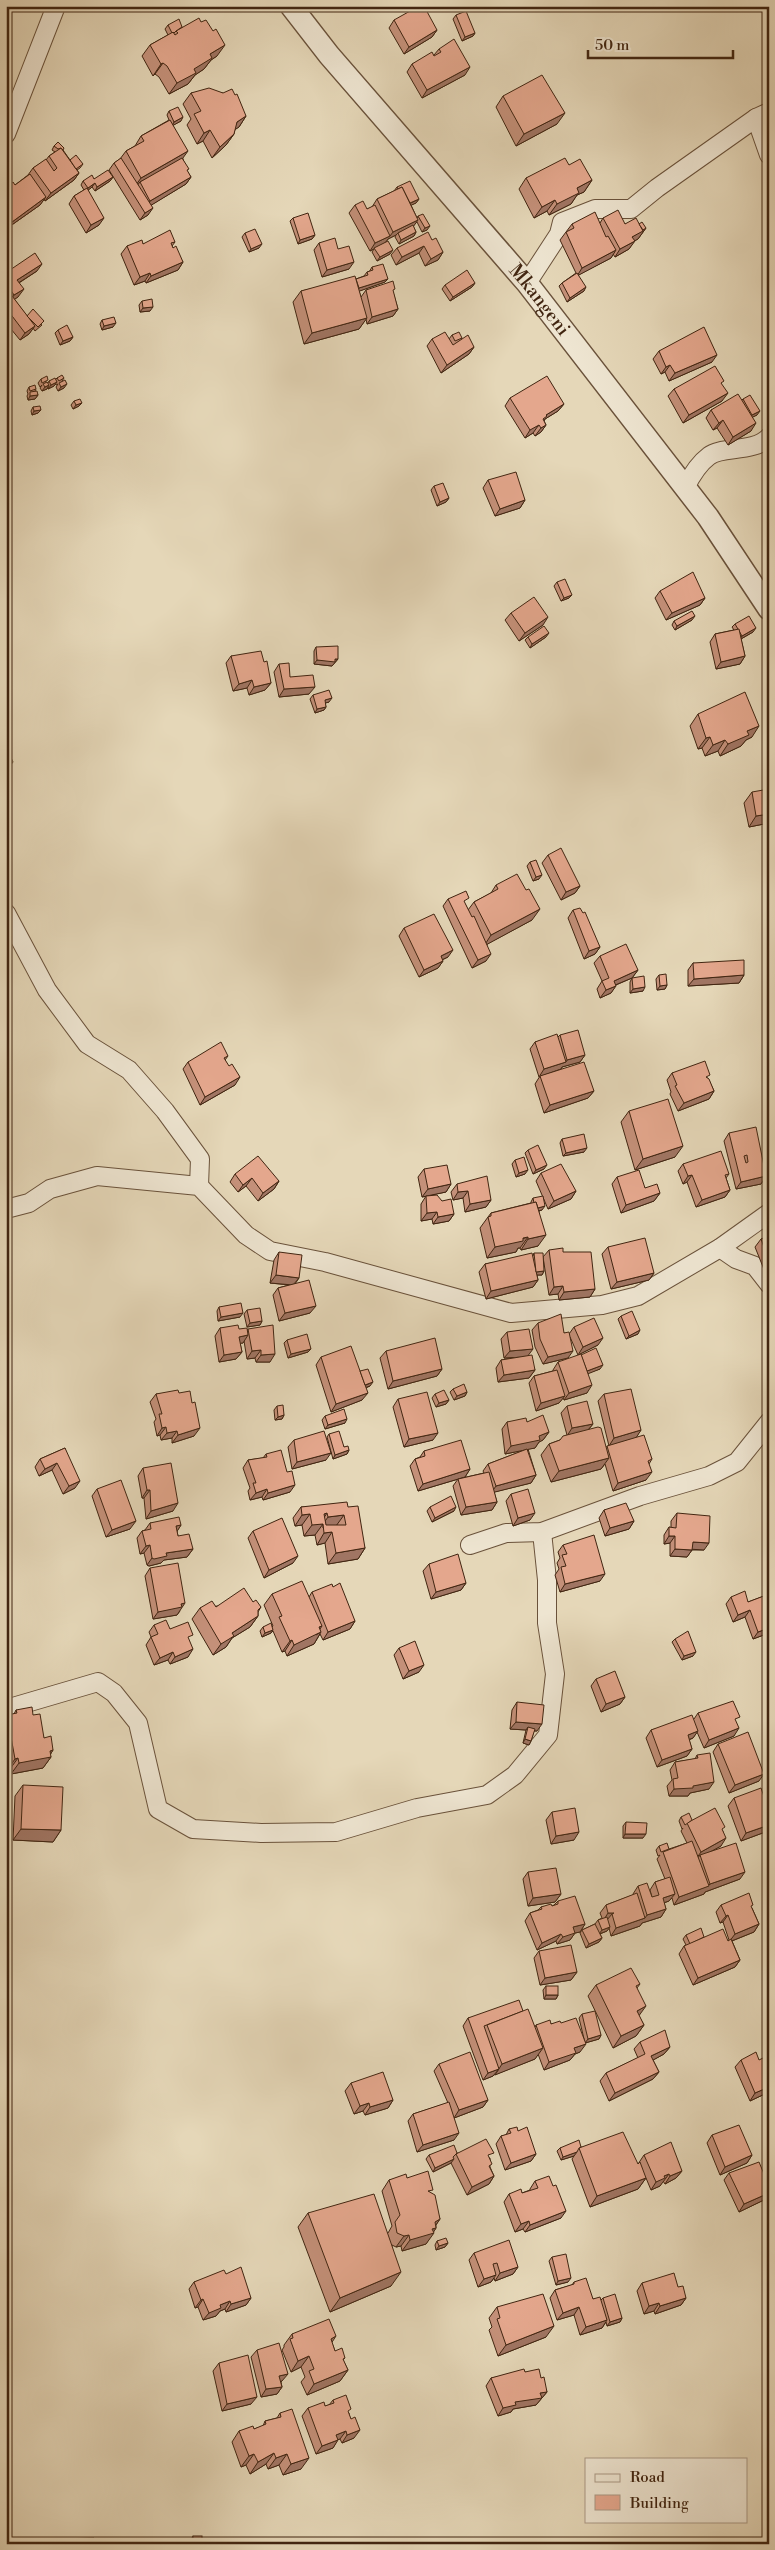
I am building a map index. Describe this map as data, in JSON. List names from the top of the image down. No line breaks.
{"streets":{"street":["Mkangeni"]},"legend":["Road","Building"],"scale_bar":"50 m"}
